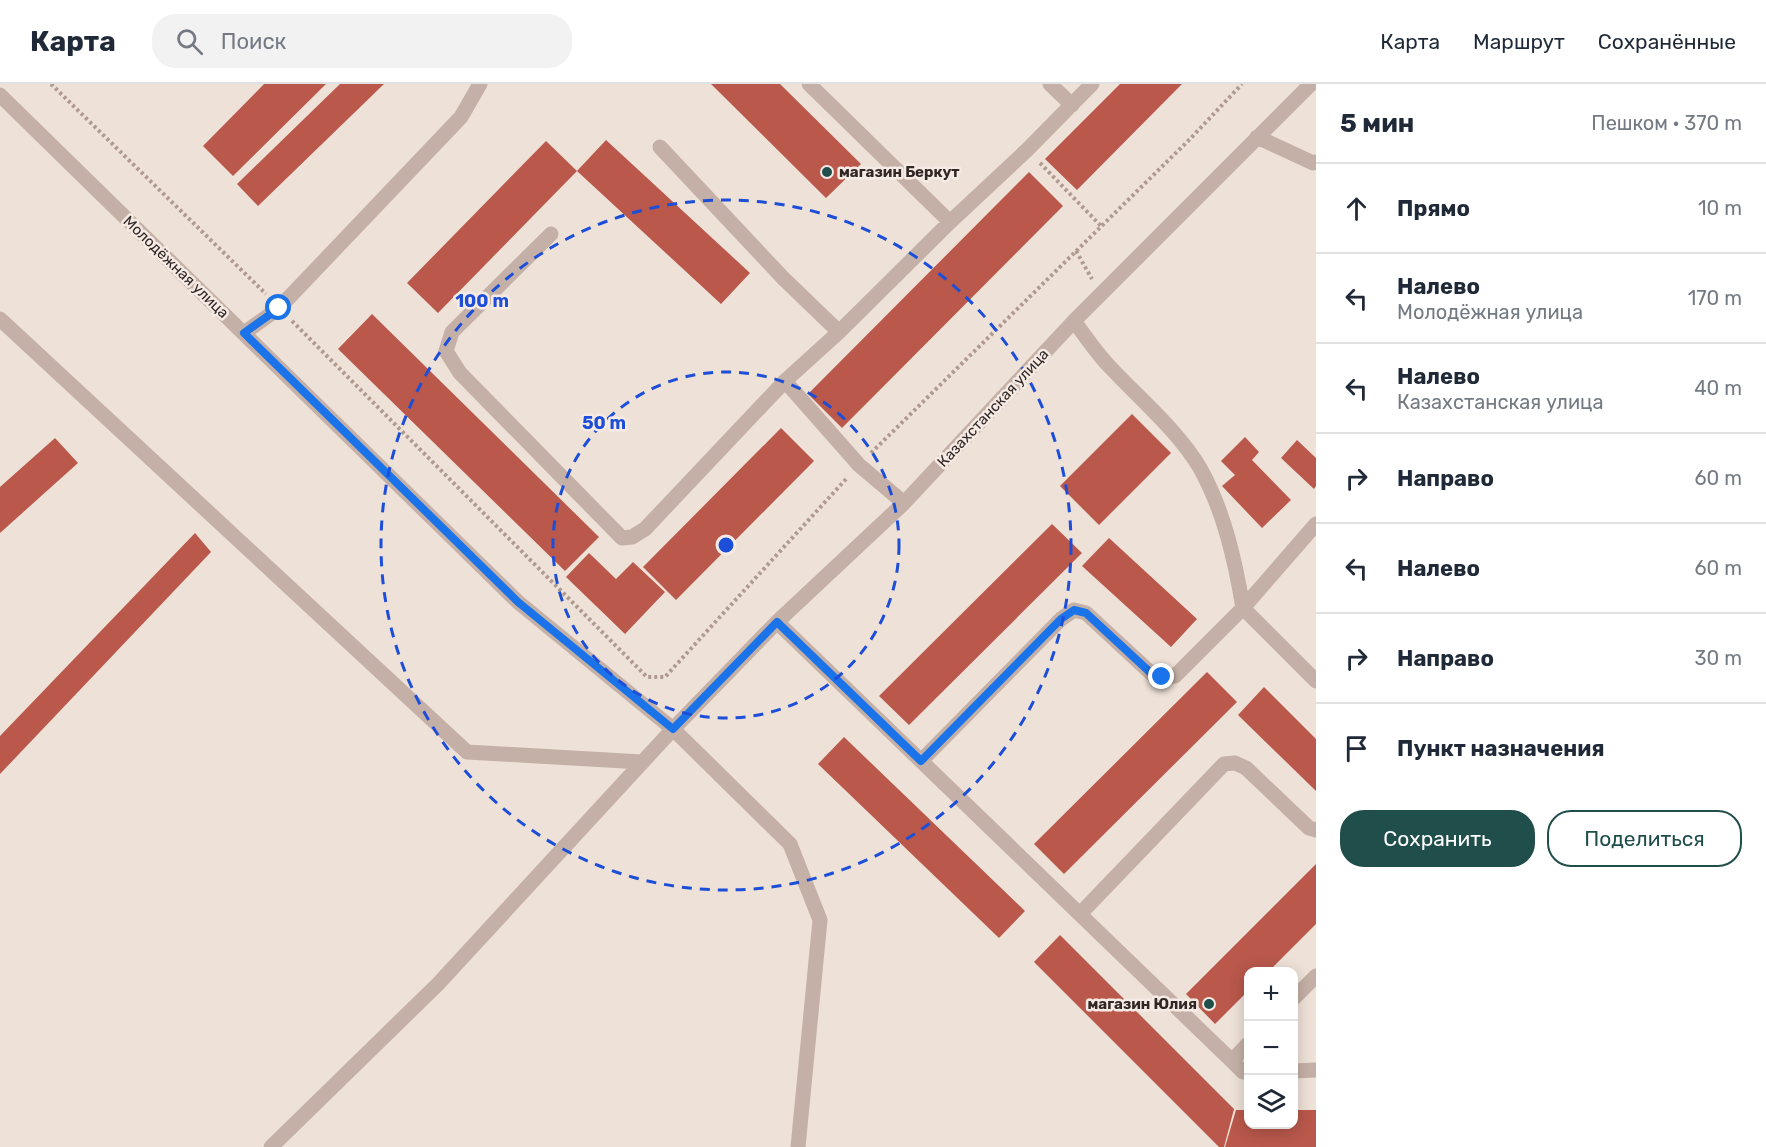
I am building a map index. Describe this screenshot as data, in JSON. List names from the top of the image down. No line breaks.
{"streets":{"street":["Молодёжная улица","Казахстанская улица"]},"crossings":[["Молодёжная улица","Казахстанская улица"]],"places":["магазин Беркут","магазин Юлия"],"page":{"header":"Карта","search":"Поиск","nav":["Карта","Маршрут","Сохранённые"],"heading":["5 мин","Пешком · 370 m"],"list":[["Прямо","10 m"],["Налево","Молодёжная улица","170 m"],["Налево","Казахстанская улица","40 m"],["Направо","60 m"],["Налево","60 m"],["Направо","30 m"],"Пункт назначения"],"buttons":["Сохранить","Поделиться"],"map_buttons":["+","−"]},"rings":["100 m","50 m"]}
